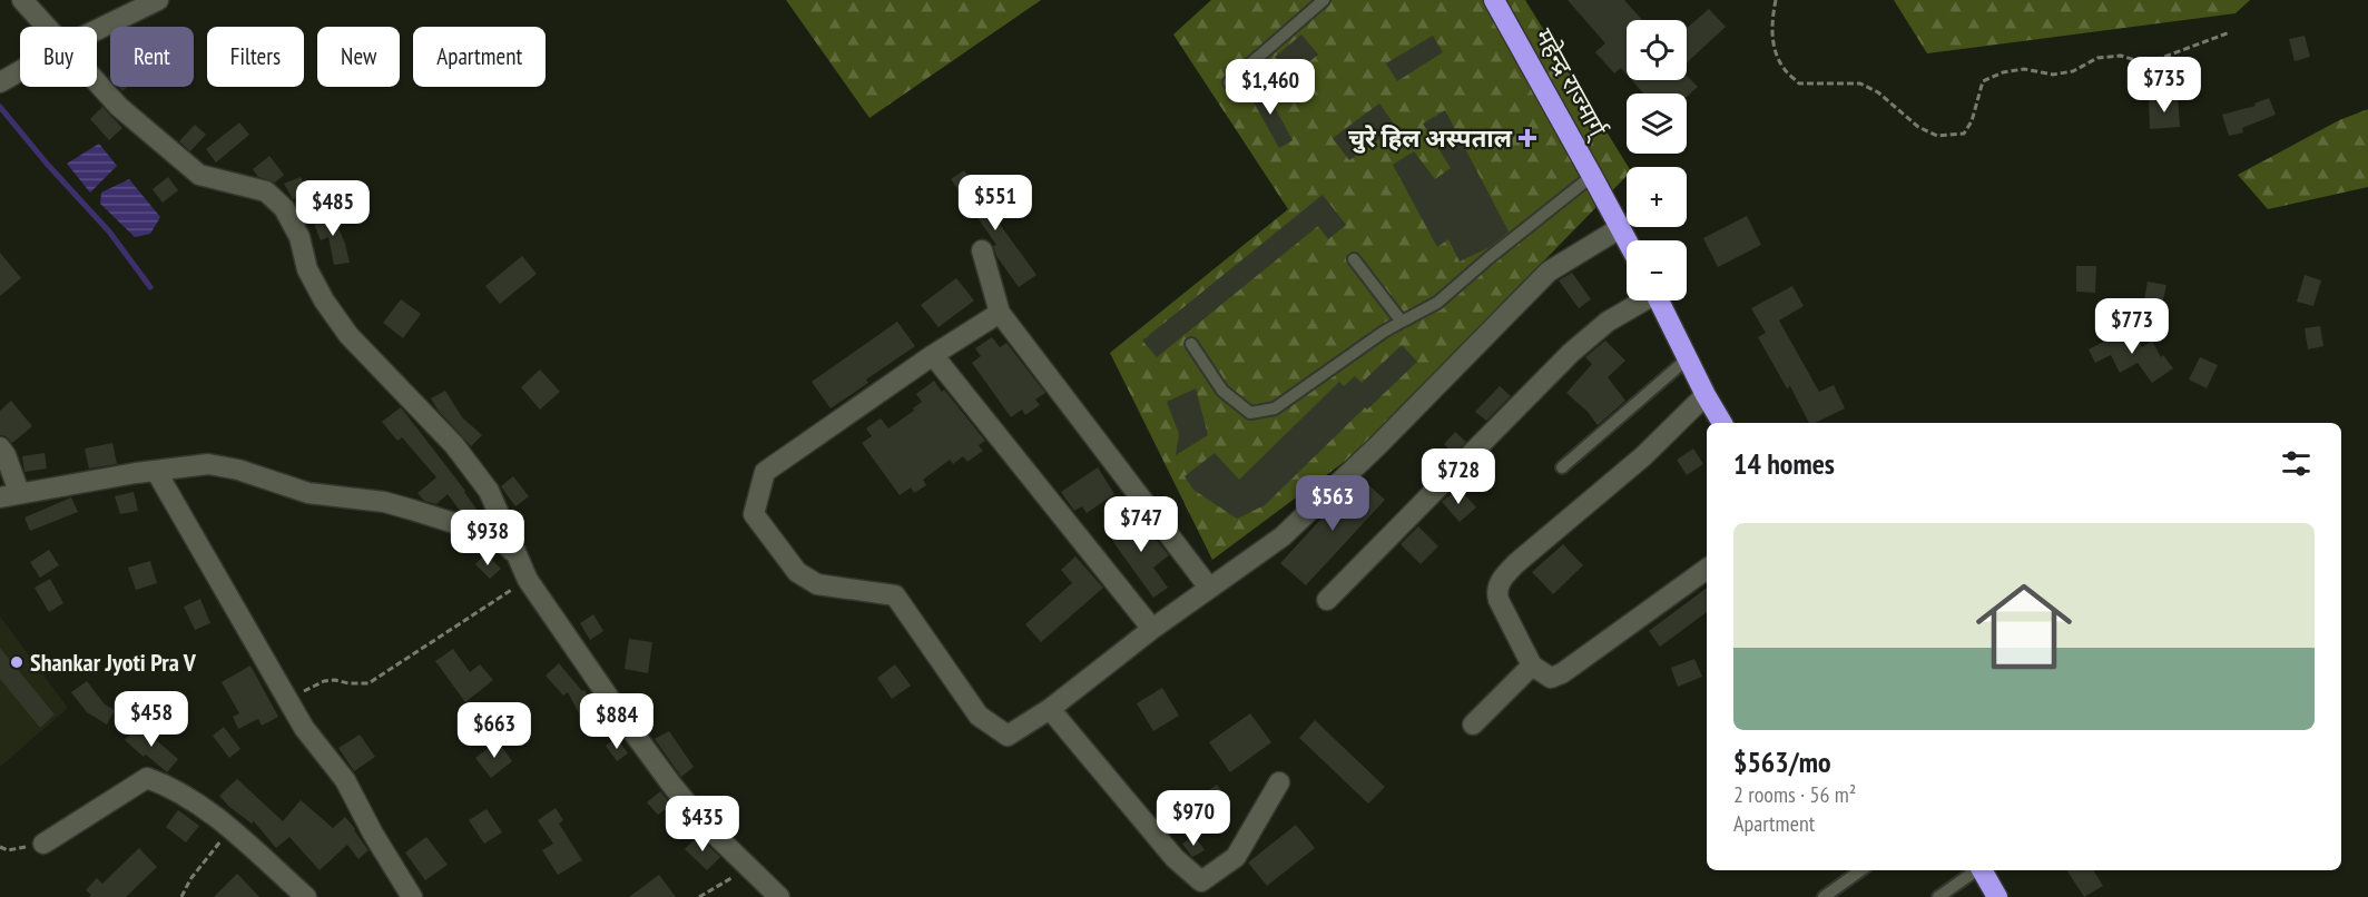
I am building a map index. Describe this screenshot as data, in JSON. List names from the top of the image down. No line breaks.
{"streets":{"highway":["महेन्द्र राज्मार्ग्"]},"places":{"health":["चुरे हिल अस्पताल"],"other":["Shankar Jyoti Pra V"]},"page":{"map_buttons":["+","−"],"chip":["Buy","Rent","Filters","New","Apartment"],"price":["$735","$1,460","$551","$485","$773","$728","$563","$747","$938","$458","$884","$663","$970","$435"],"heading":"14 homes","list":[{"name":"$563/mo","note":"2 rooms · 56 m² · Apartment"}]}}
